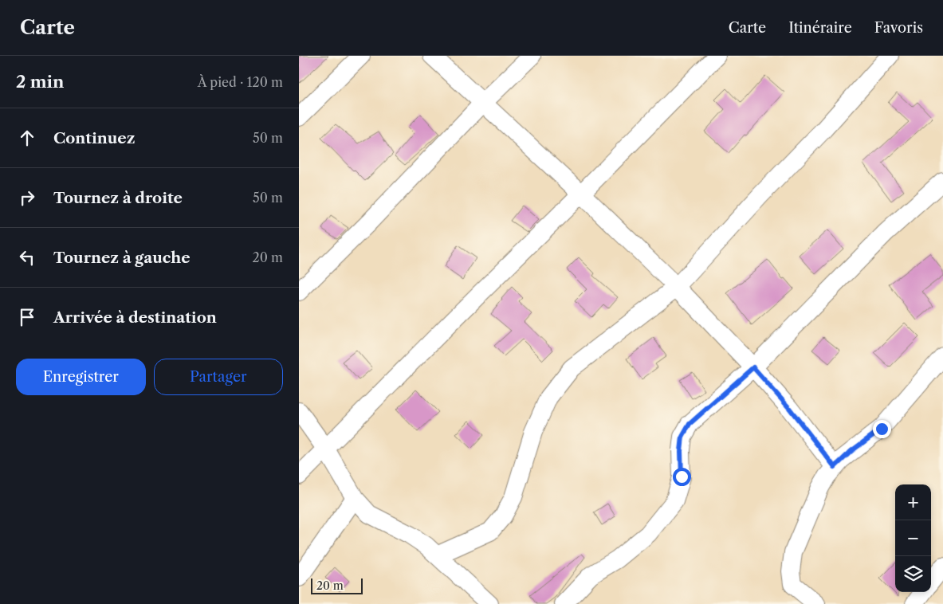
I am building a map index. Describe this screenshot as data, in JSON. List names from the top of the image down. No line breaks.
{"scale_bar":"20 m","page":{"header":"Carte","nav":["Carte","Itinéraire","Favoris"],"heading":["2 min","À pied · 120 m"],"list":[["Continuez","50 m"],["Tournez à droite","50 m"],["Tournez à gauche","20 m"],"Arrivée à destination"],"buttons":["Enregistrer","Partager"],"map_buttons":["+","−"],"scale":"20 m"}}
